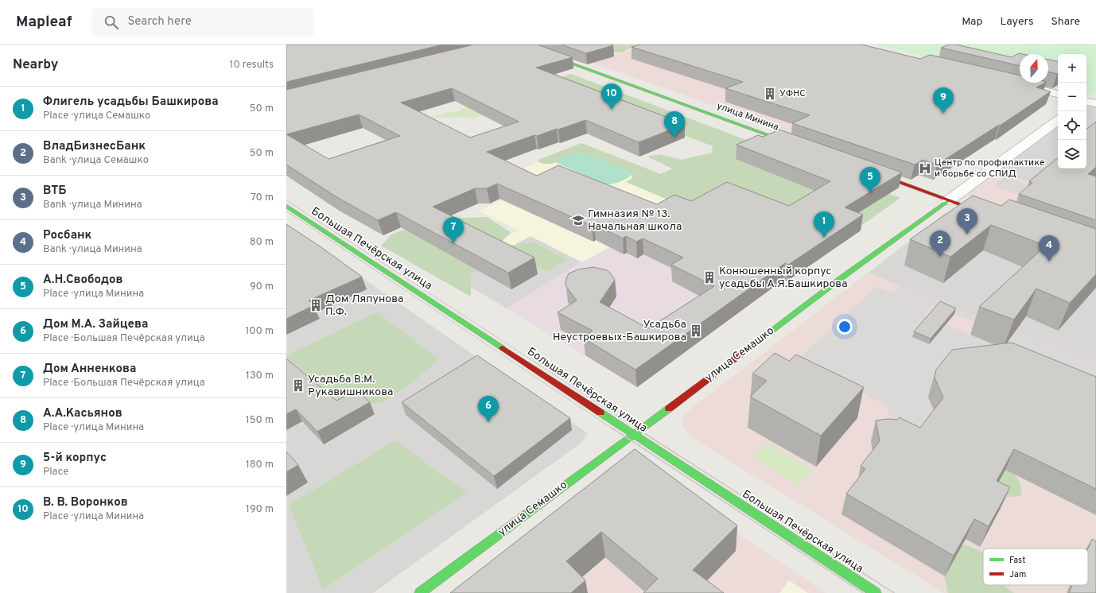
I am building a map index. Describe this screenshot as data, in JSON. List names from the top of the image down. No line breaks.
{"streets":{"street":["улица Минина","Большая Печёрская улица","улица Семашко"]},"crossings":[["Большая Печёрская улица","улица Семашко"]],"places":{"building":["УФНС","Конюшенный корпус усадьбы А.Я.Башкирова","Дом Ляпунова П.Ф.","Усадьба Неустроевых-Башкирова","Усадьба В.М. Рукавишникова"],"hospital":["Центр по профилактике и борьбе со СПИД"],"school or university":["Гимназия № 13. Начальная школа"]},"legend":["Fast","Jam"],"north":"top","page":{"header":"Mapleaf","search":"Search here","nav":["Map","Layers","Share"],"heading":["Nearby","10 results"],"map_buttons":["+","−"],"pins":["10","9","8","5","3","1","7","2","4","6"],"list":[{"mark":"1","name":"Флигель усадьбы Башкирова","note":"Place · улица Семашко","value":"50 m"},{"mark":"2","name":"ВладБизнесБанк","note":"Bank · улица Семашко","value":"50 m"},{"mark":"3","name":"ВТБ","note":"Bank · улица Минина","value":"70 m"},{"mark":"4","name":"Росбанк","note":"Bank · улица Минина","value":"80 m"},{"mark":"5","name":"А.Н.Свободов","note":"Place · улица Минина","value":"90 m"},{"mark":"6","name":"Дом М.А. Зайцева","note":"Place · Большая Печёрская улица","value":"100 m"},{"mark":"7","name":"Дом Анненкова","note":"Place · Большая Печёрская улица","value":"130 m"},{"mark":"8","name":"А.А.Касьянов","note":"Place · улица Минина","value":"150 m"},{"mark":"9","name":"5-й корпус","note":"Place","value":"180 m"},{"mark":"10","name":"В. В. Воронков","note":"Place · улица Минина","value":"190 m"}]}}
